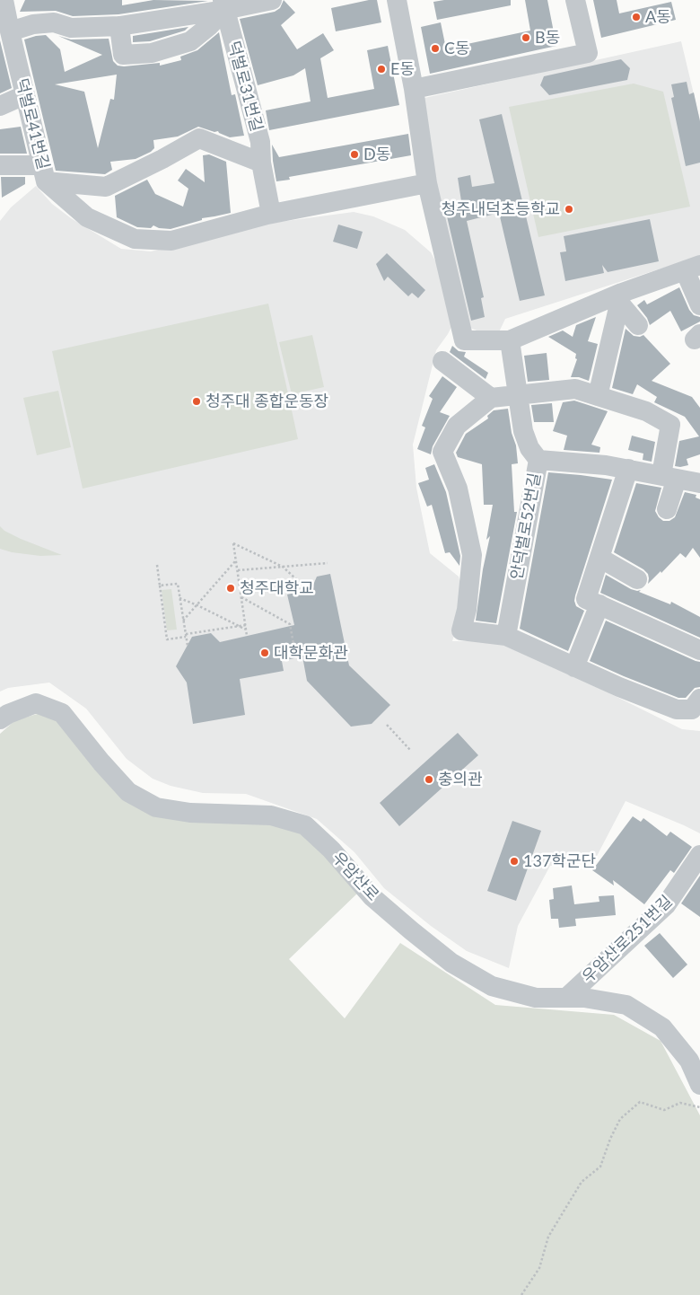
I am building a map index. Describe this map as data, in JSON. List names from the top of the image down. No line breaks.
{"streets":{"street":["덕벌로31번길","덕벌로41번길","안덕벌로52번길","우암산로","우암산로251번길"]},"crossings":[["덕벌로31번길","덕벌로41번길"],["우암산로","우암산로251번길"]],"places":["A동","B동","C동","E동","D동","청주내덕초등학교","청주대 종합운동장","청주대학교","대학문화관","충의관","137학군단"]}
